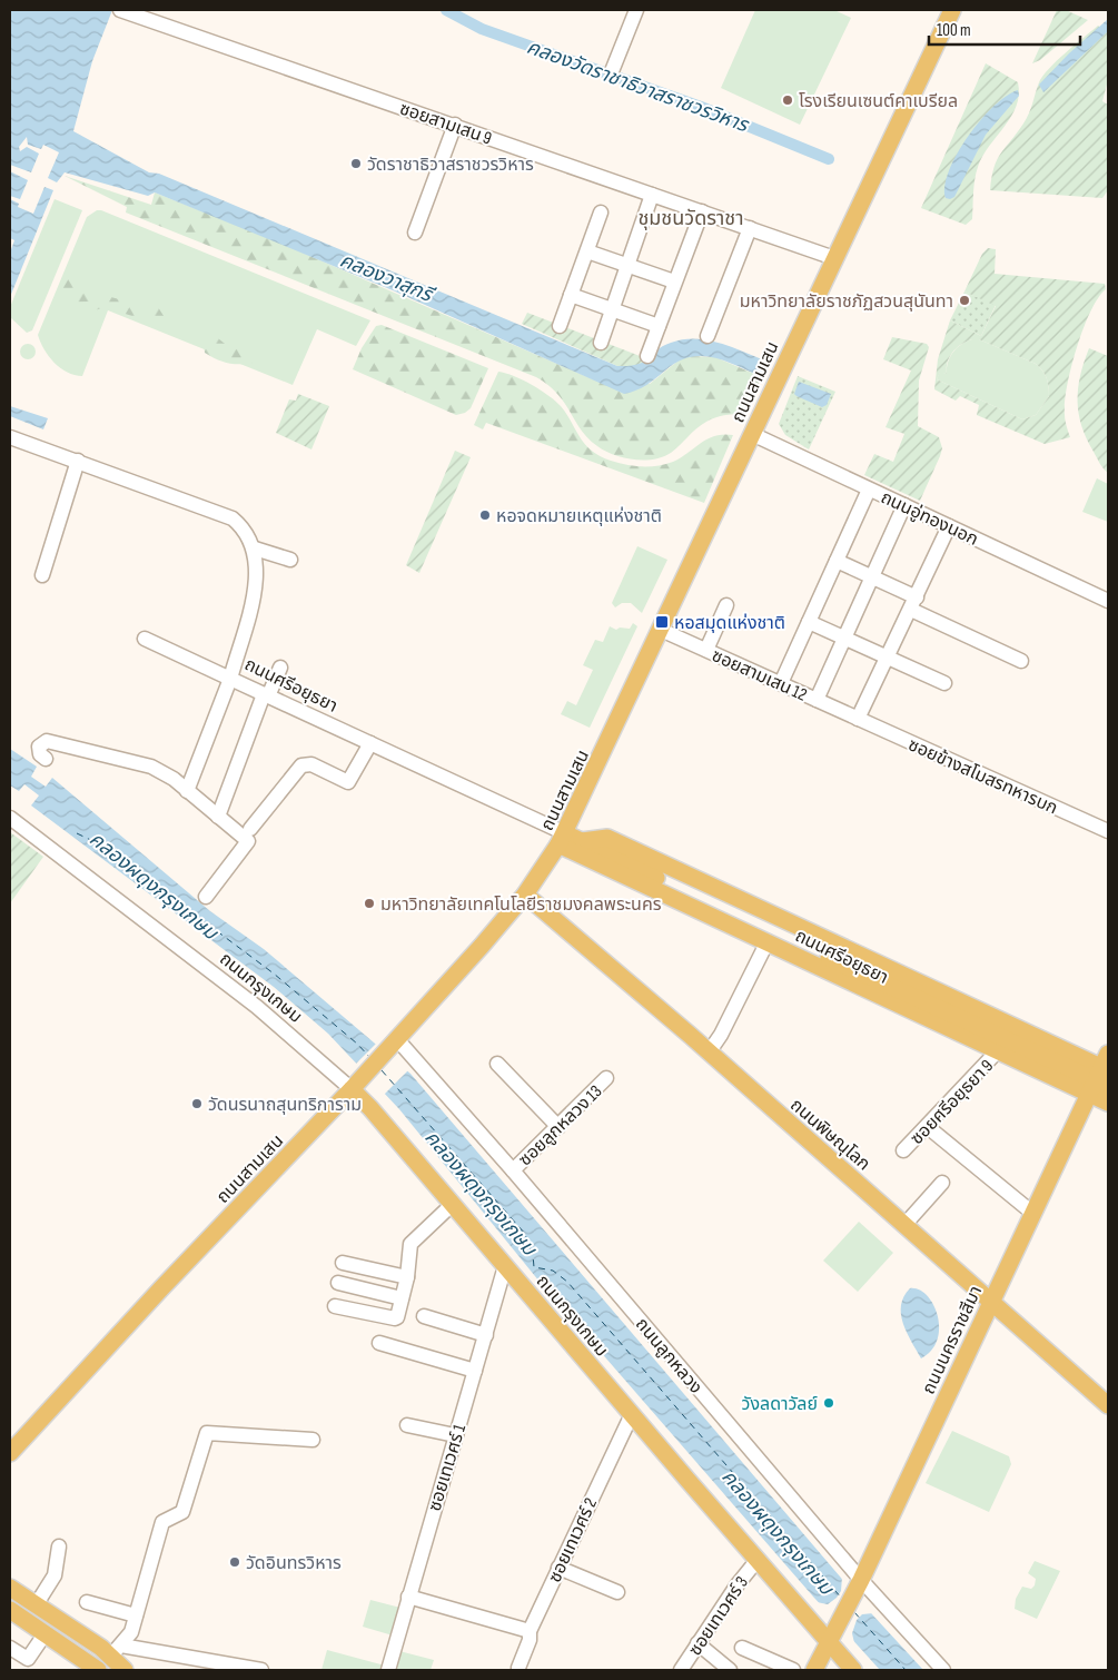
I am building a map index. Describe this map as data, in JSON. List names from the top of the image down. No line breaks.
{"streets":{"main road":["ถนนสามเสน","ถนนศรีอยุธยา","ถนนกรุงเกษม","ถนนพิษณุโลก","ถนนนครราชสีมา"],"street":["ซอยสามเสน 9","ถนนอู่ทองนอก","ซอยสามเสน 12","ซอยข้างสโมสรทหารบก","ซอยศรีอยุธยา 9","ซอยลูกหลวง 13","ถนนลูกหลวง","ซอยเทเวศร์ 1","ซอยเทเวศร์ 2","ซอยเทเวศร์ 3"]},"crossings":[["ซอยสามเสน 9","ถนนสามเสน"],["ถนนสามเสน","ถนนอู่ทองนอก"],["ถนนสามเสน","ซอยสามเสน 12"],["ถนนสามเสน","ถนนศรีอยุธยา"],["ถนนสามเสน","ถนนกรุงเกษม"],["ถนนสามเสน","ถนนพิษณุโลก"],["ถนนสามเสน","ถนนลูกหลวง"],["ซอยสามเสน 12","ซอยข้างสโมสรทหารบก"],["ถนนศรีอยุธยา","ซอยศรีอยุธยา 9"],["ถนนศรีอยุธยา","ถนนนครราชสีมา"],["ถนนกรุงเกษม","ถนนนครราชสีมา"],["ถนนกรุงเกษม","ซอยเทเวศร์ 1"],["ถนนกรุงเกษม","ซอยเทเวศร์ 2"],["ถนนกรุงเกษม","ซอยเทเวศร์ 3"],["ซอยลูกหลวง 13","ถนนลูกหลวง"],["ถนนพิษณุโลก","ถนนนครราชสีมา"],["ถนนนครราชสีมา","ถนนลูกหลวง"]],"districts":["ชุมชนวัดราชา"],"water":["คลองวัดราชาธิวาสราชวรวิหาร","คลองวาสุกรี","คลองผดุงกรุงเกษม"],"places":{"other":["โรงเรียนเซนต์คาเบรียล","วัดราชาธิวาสราชวรวิหาร","มหาวิทยาลัยราชภัฏสวนสุนันทา","หอจดหมายเหตุแห่งชาติ","มหาวิทยาลัยเทคโนโลยีราชมงคลพระนคร","วัดนรนาถสุนทริการาม","วังลดาวัลย์","วัดอินทรวิหาร"],"transit":["หอสมุดแห่งชาติ"]},"scale_bar":"100 m"}
